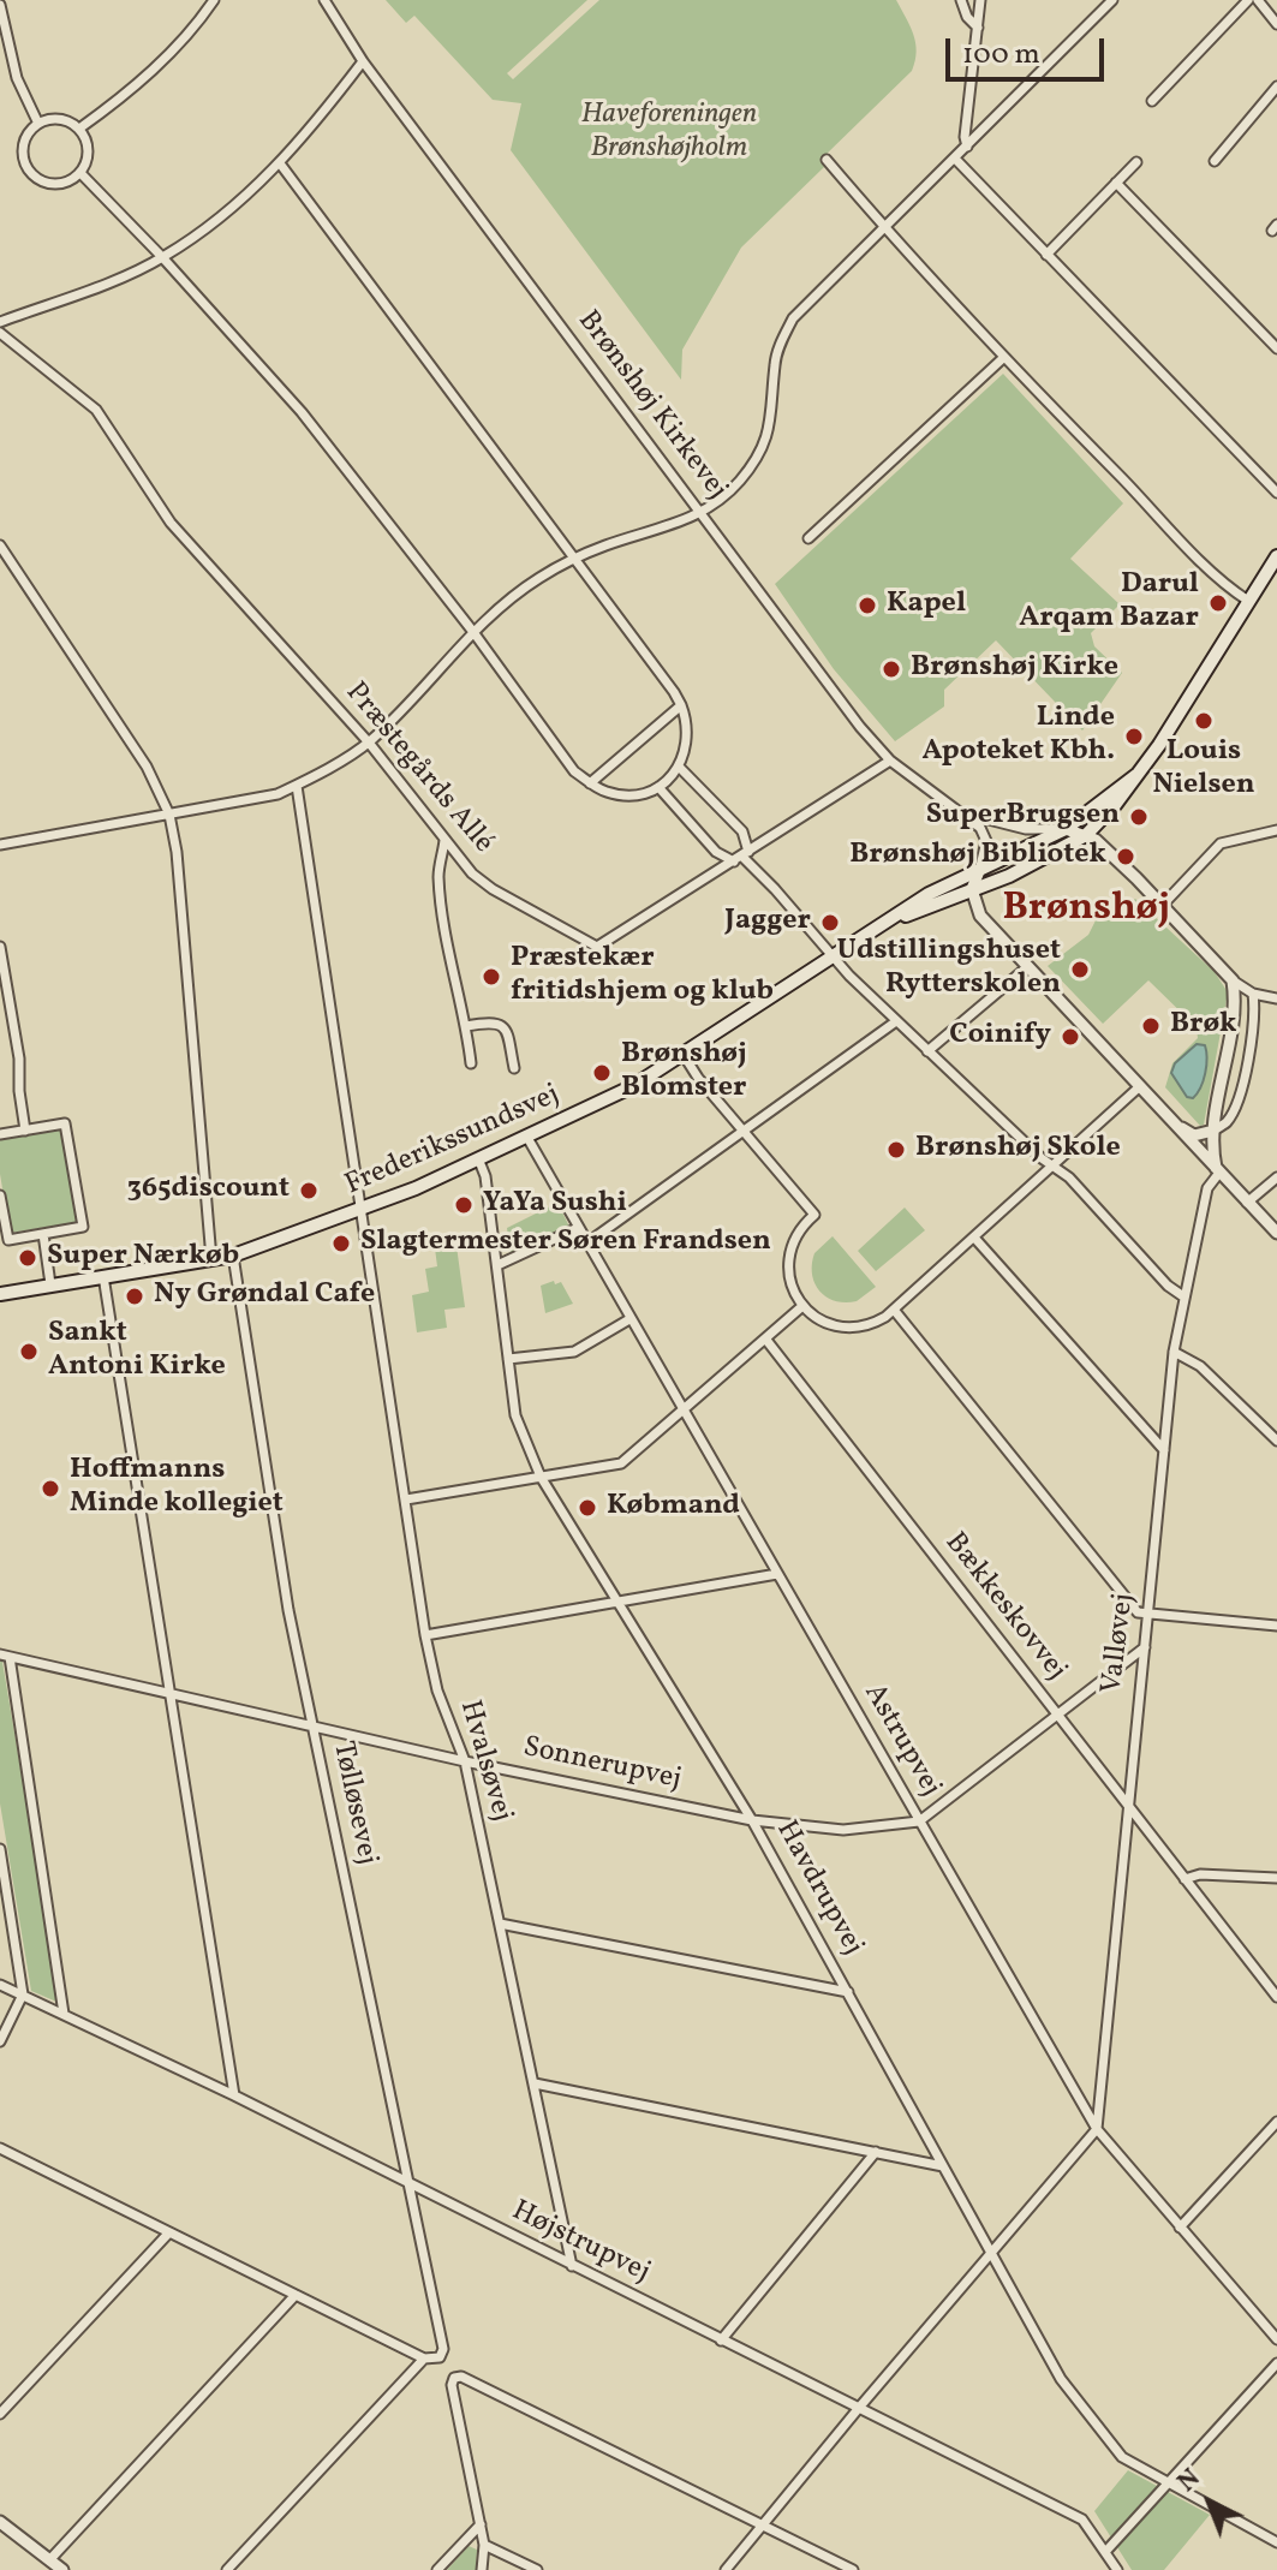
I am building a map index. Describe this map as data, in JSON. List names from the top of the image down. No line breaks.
{"streets":{"main road":["Frederikssundsvej"],"street":["Brønshøj Kirkevej","Præstegårds Allé","Bækkeskovvej","Valløvej","Astrupvej","Hvalsøvej","Sonnerupvej","Tølløsevej","Havdrupvej","Højstrupvej"]},"crossings":[["Brønshøj Kirkevej","Præstegårds Allé"],["Brønshøj Kirkevej","Frederikssundsvej"],["Frederikssundsvej","Astrupvej"],["Frederikssundsvej","Hvalsøvej"],["Frederikssundsvej","Tølløsevej"],["Frederikssundsvej","Havdrupvej"],["Bækkeskovvej","Valløvej"],["Valløvej","Astrupvej"],["Astrupvej","Sonnerupvej"],["Hvalsøvej","Sonnerupvej"],["Hvalsøvej","Højstrupvej"],["Sonnerupvej","Tølløsevej"],["Sonnerupvej","Havdrupvej"],["Tølløsevej","Højstrupvej"]],"districts":["Brønshøj"],"parks":["Haveforeningen Brønshøjholm"],"places":["Darul Arqam Bazar","Kapel","Brønshøj Kirke","Louis Nielsen","Linde Apoteket Kbh.","SuperBrugsen","Brønshøj Bibliotek","Jagger","Udstillingshuset Rytterskolen","Præstekær fritidshjem og klub","Brøk","Coinify","Brønshøj Blomster","Brønshøj Skole","365discount","YaYa Sushi","Slagtermester Søren Frandsen","Super Nærkøb","Ny Grøndal Cafe","Sankt Antoni Kirke","Hoffmanns Minde kollegiet","Købmand"],"scale_bar":"100 m","north":"top left"}
